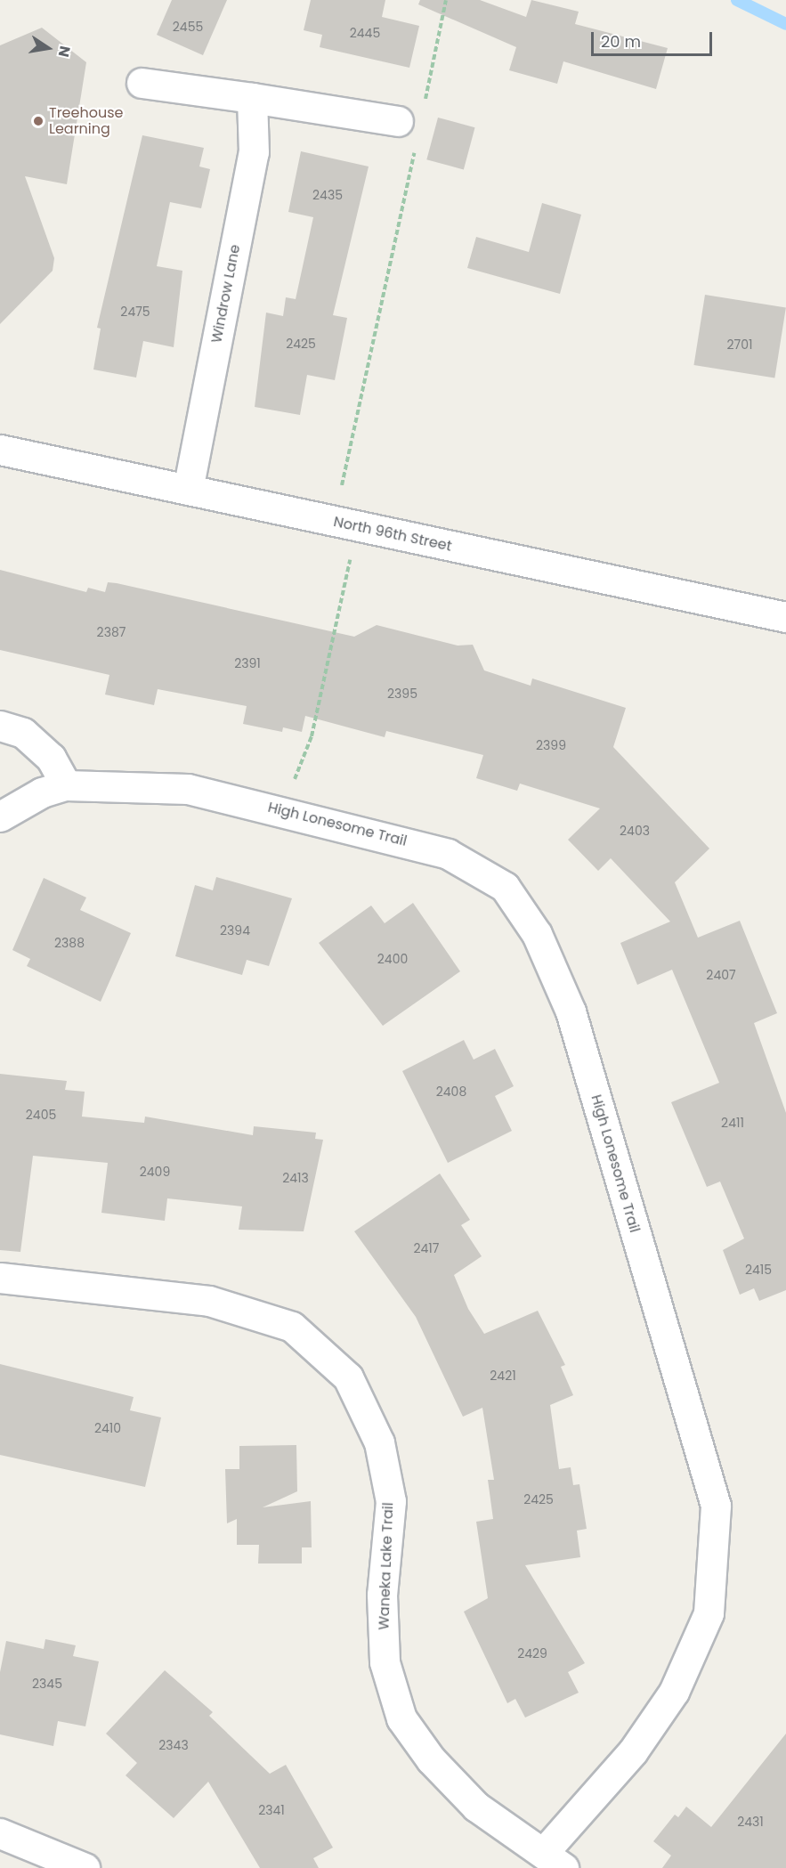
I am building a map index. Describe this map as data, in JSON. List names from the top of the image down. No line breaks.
{"streets":{"street":["Windrow Lane","North 96th Street","High Lonesome Trail","Waneka Lake Trail"]},"crossings":[["Windrow Lane","North 96th Street"],["High Lonesome Trail","Waneka Lake Trail"]],"places":["Treehouse Learning"],"house_numbers":["2455","2445","2435","2475","2425","2701","2387","2391","2395","2399","2403","2394","2388","2400","2407","2408","2405","2411","2409","2413","2417","2415","2421","2410","2425","2429","2345","2343","2341","2431"],"scale_bar":"20 m","north":"right"}
